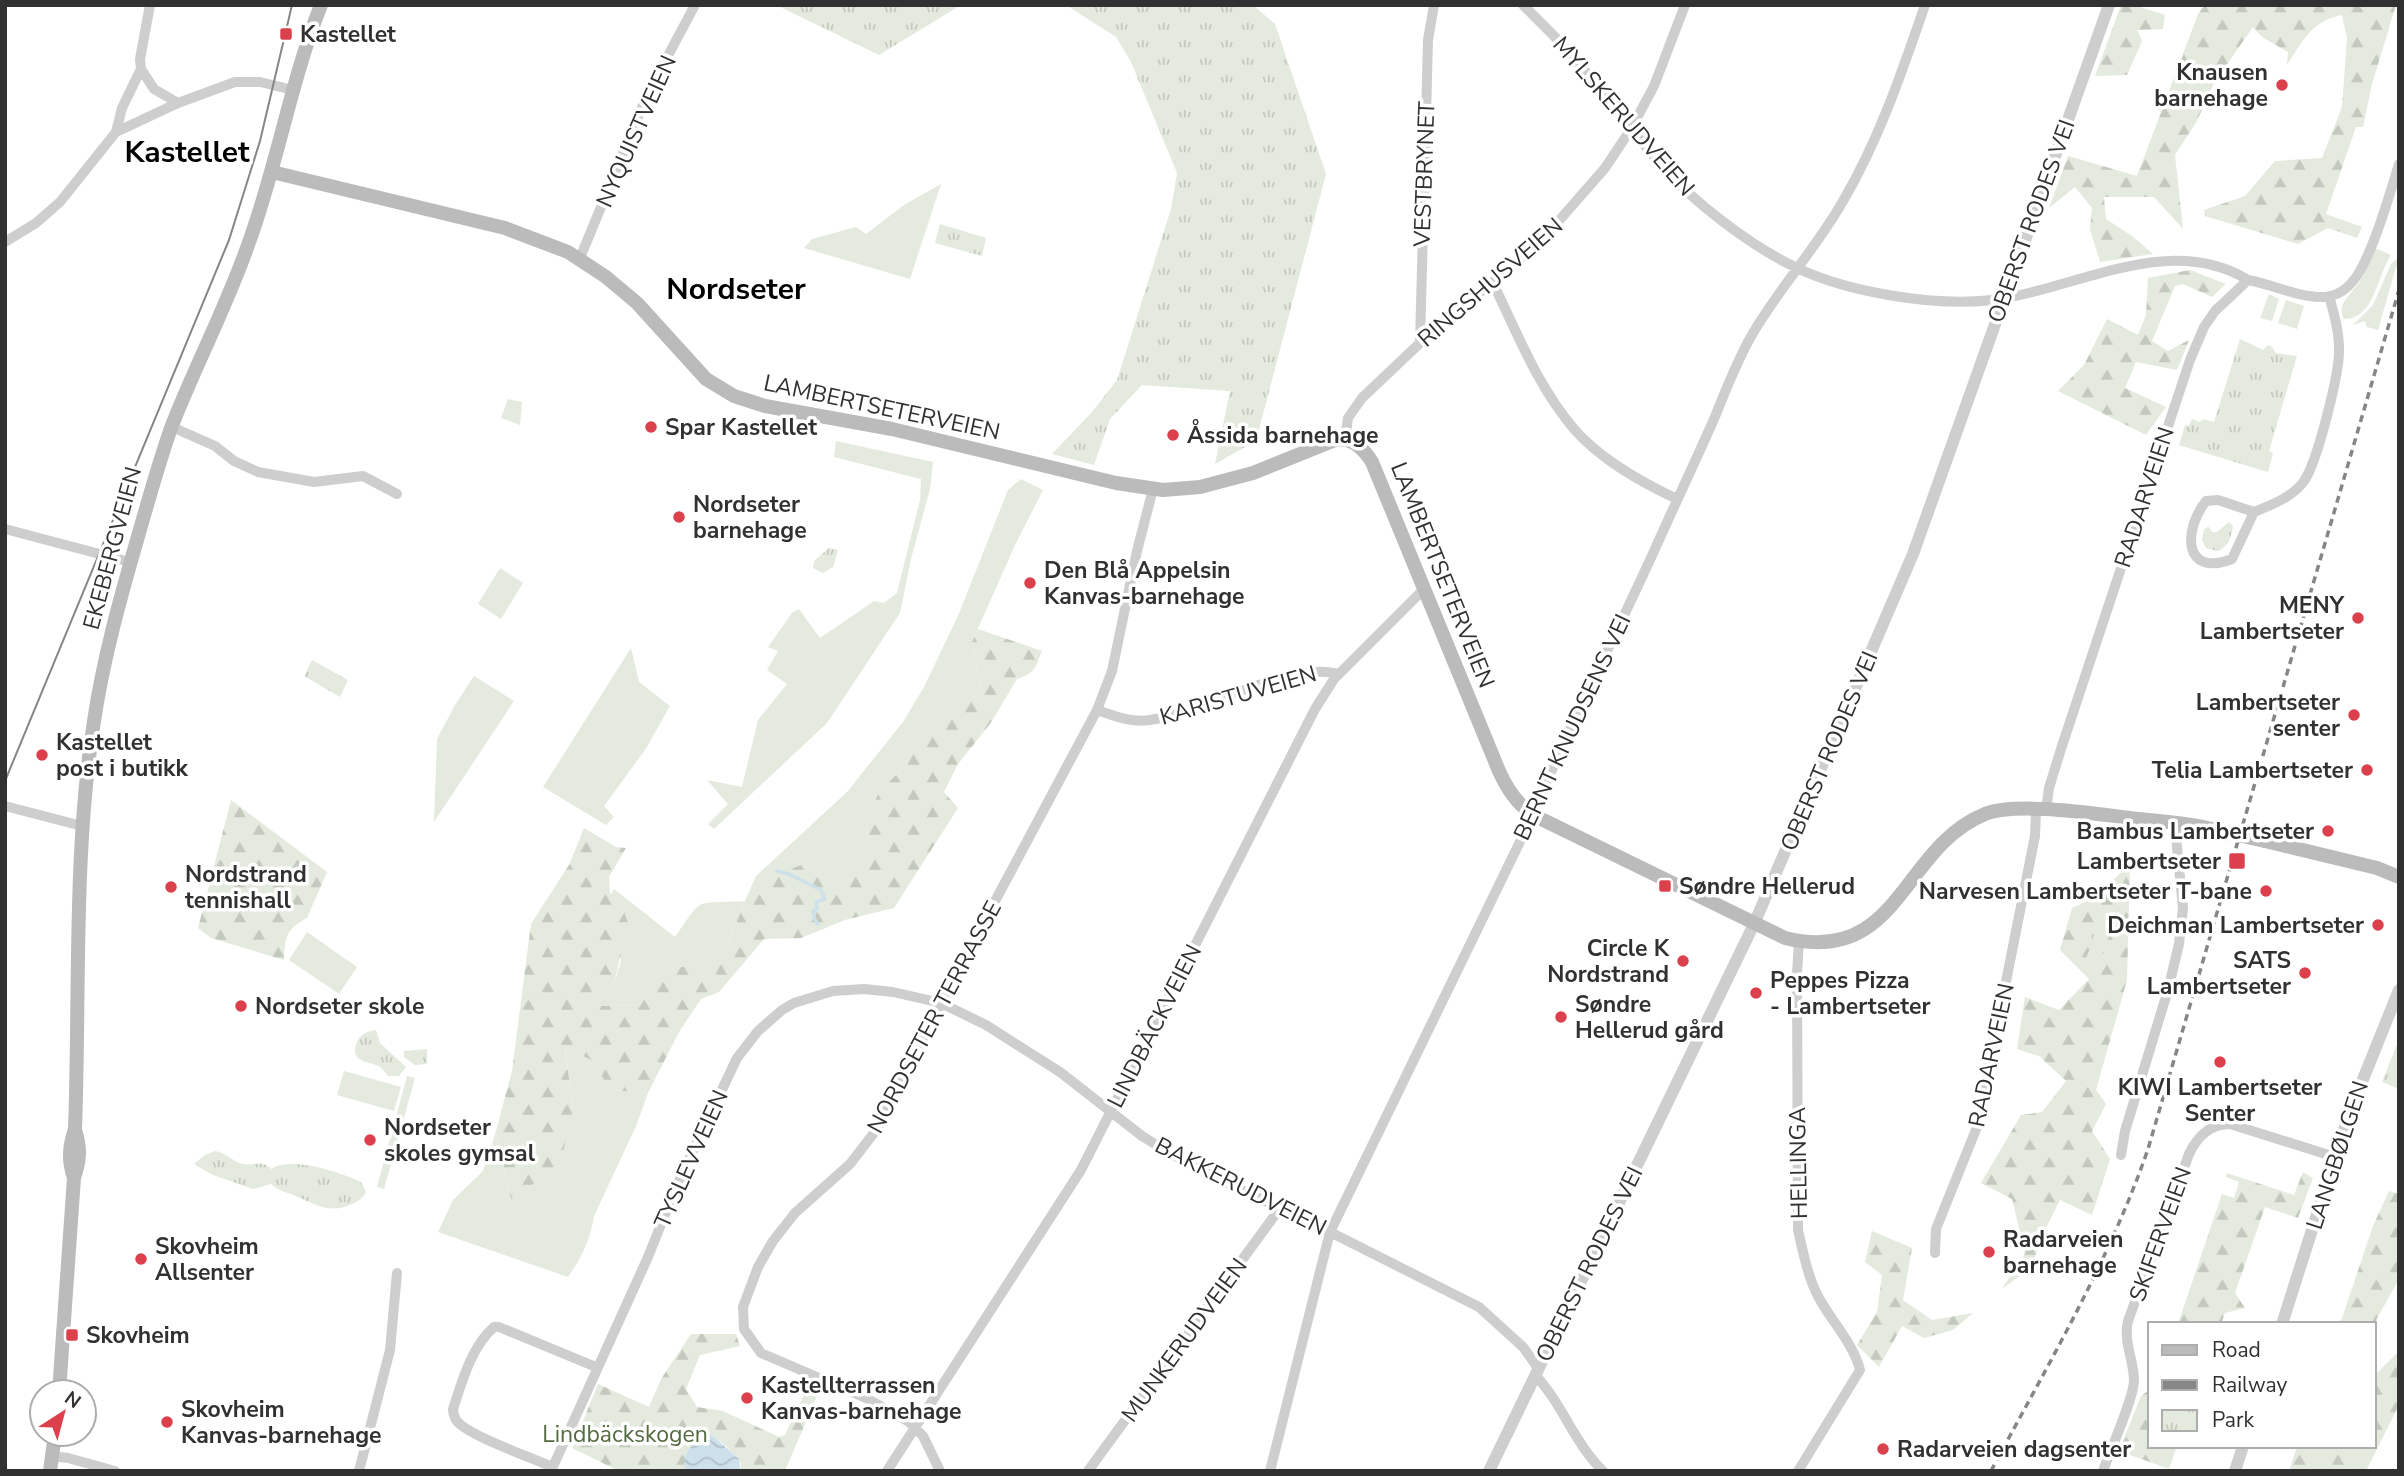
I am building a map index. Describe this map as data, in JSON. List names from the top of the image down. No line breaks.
{"streets":{"main road":["LAMBERTSETERVEIEN","EKEBERGVEIEN"],"street":["MYLSKERUDVEIEN","NYQUISTVEIEN","VESTBRYNET","OBERST RODES VEI","RINGSHUSVEIEN","RADARVEIEN","KARISTUVEIEN","BERNT KNUDSENS VEI","NORDSETER TERRASSE","LINDBÄCKVEIEN","LANGBØLGEN","TYSLEVVEIEN","HELLINGA","BAKKERUDVEIEN","SKIFERVEIEN","MUNKERUDVEIEN"]},"crossings":[["MYLSKERUDVEIEN","OBERST RODES VEI"],["MYLSKERUDVEIEN","RINGSHUSVEIEN"],["MYLSKERUDVEIEN","RADARVEIEN"],["MYLSKERUDVEIEN","BERNT KNUDSENS VEI"],["NYQUISTVEIEN","LAMBERTSETERVEIEN"],["VESTBRYNET","RINGSHUSVEIEN"],["OBERST RODES VEI","LAMBERTSETERVEIEN"],["OBERST RODES VEI","BAKKERUDVEIEN"],["RINGSHUSVEIEN","LAMBERTSETERVEIEN"],["LAMBERTSETERVEIEN","RADARVEIEN"],["LAMBERTSETERVEIEN","EKEBERGVEIEN"],["LAMBERTSETERVEIEN","BERNT KNUDSENS VEI"],["LAMBERTSETERVEIEN","NORDSETER TERRASSE"],["LAMBERTSETERVEIEN","LINDBÄCKVEIEN"],["LAMBERTSETERVEIEN","HELLINGA"],["KARISTUVEIEN","NORDSETER TERRASSE"],["KARISTUVEIEN","LINDBÄCKVEIEN"],["BERNT KNUDSENS VEI","BAKKERUDVEIEN"],["NORDSETER TERRASSE","LINDBÄCKVEIEN"],["NORDSETER TERRASSE","TYSLEVVEIEN"],["NORDSETER TERRASSE","BAKKERUDVEIEN"],["LINDBÄCKVEIEN","BAKKERUDVEIEN"],["LANGBØLGEN","SKIFERVEIEN"],["TYSLEVVEIEN","BAKKERUDVEIEN"],["BAKKERUDVEIEN","MUNKERUDVEIEN"]],"districts":["Kastellet","Nordseter"],"parks":["Lindbäckskogen"],"places":{"transit":["Kastellet","Lambertseter","Søndre Hellerud","Skovheim"],"other":["Knausen barnehage","Spar Kastellet","Åssida barnehage","Nordseter barnehage","Den Blå Appelsin Kanvas-barnehage","MENY Lambertseter","Lambertseter senter","Kastellet post i butikk","Telia Lambertseter","Bambus Lambertseter","Nordstrand tennishall","Narvesen Lambertseter T-bane","Deichman Lambertseter","Circle K Nordstrand","SATS Lambertseter","Peppes Pizza - Lambertseter","Nordseter skole","Søndre Hellerud gård","KIWI Lambertseter Senter","Nordseter skoles gymsal","Radarveien barnehage","Skovheim Allsenter","Kastellterrassen Kanvas-barnehage","Skovheim Kanvas-barnehage","Radarveien dagsenter"]},"legend":["Road","Railway","Park"],"north":"top right"}
